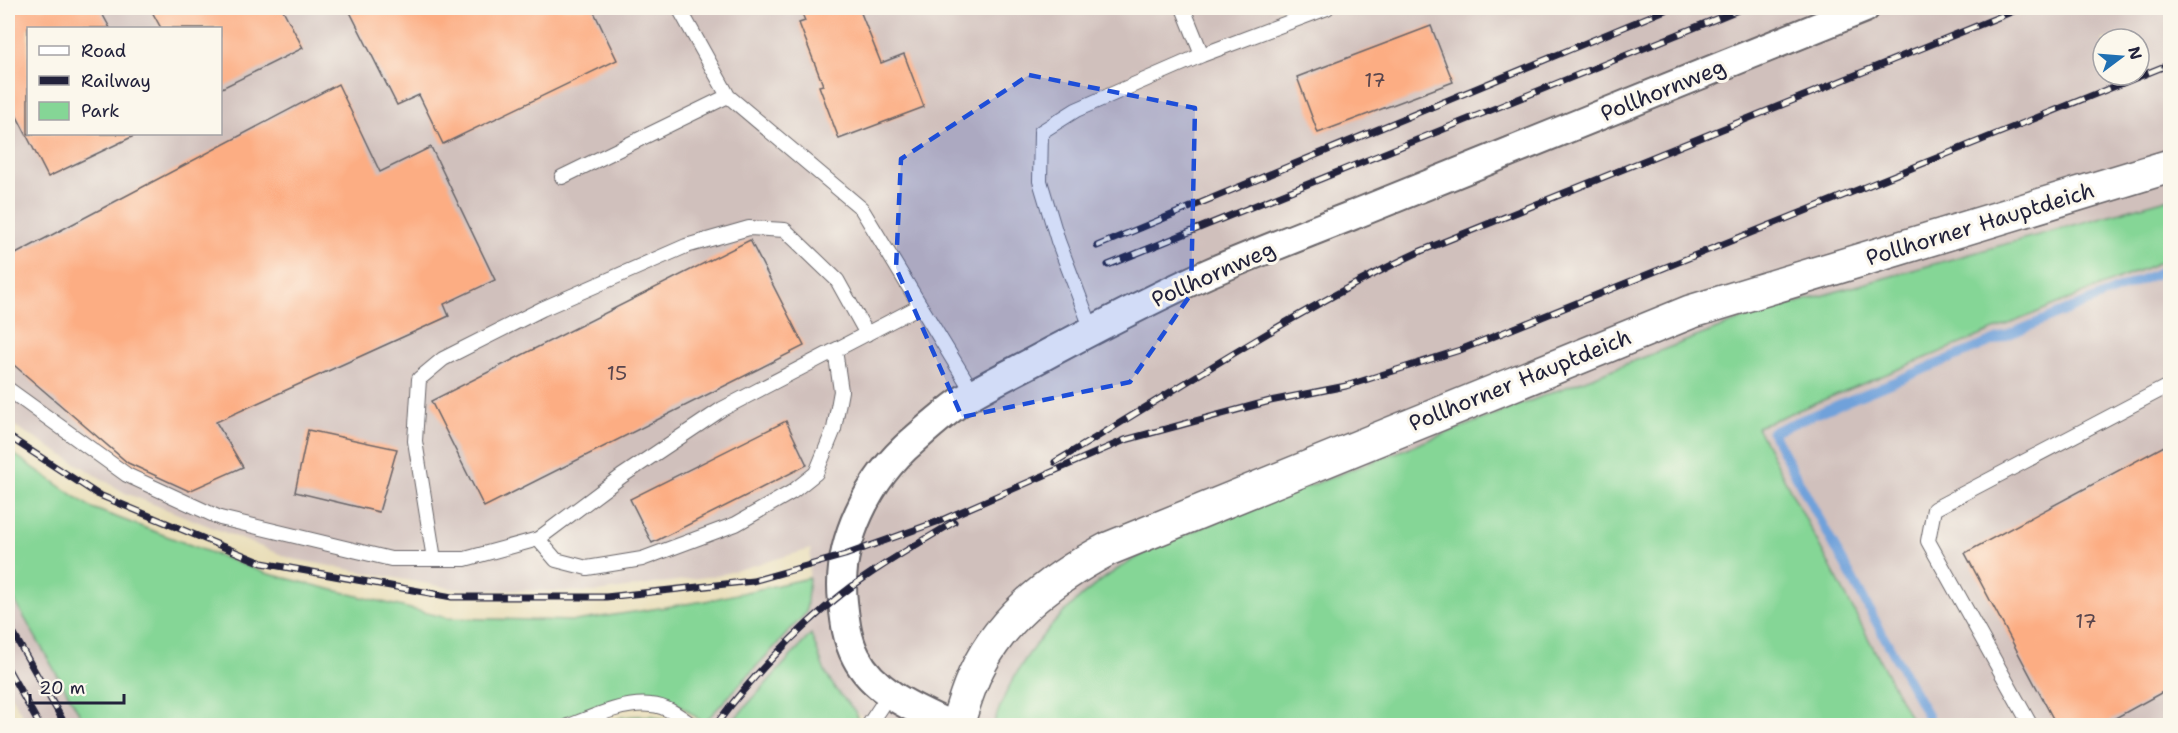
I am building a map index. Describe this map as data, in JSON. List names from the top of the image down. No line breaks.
{"streets":{"main road":["Pollhorner Hauptdeich"],"street":["Pollhornweg"]},"house_numbers":["17","15","17"],"legend":["Road","Railway","Park"],"scale_bar":"20 m","north":"right"}
